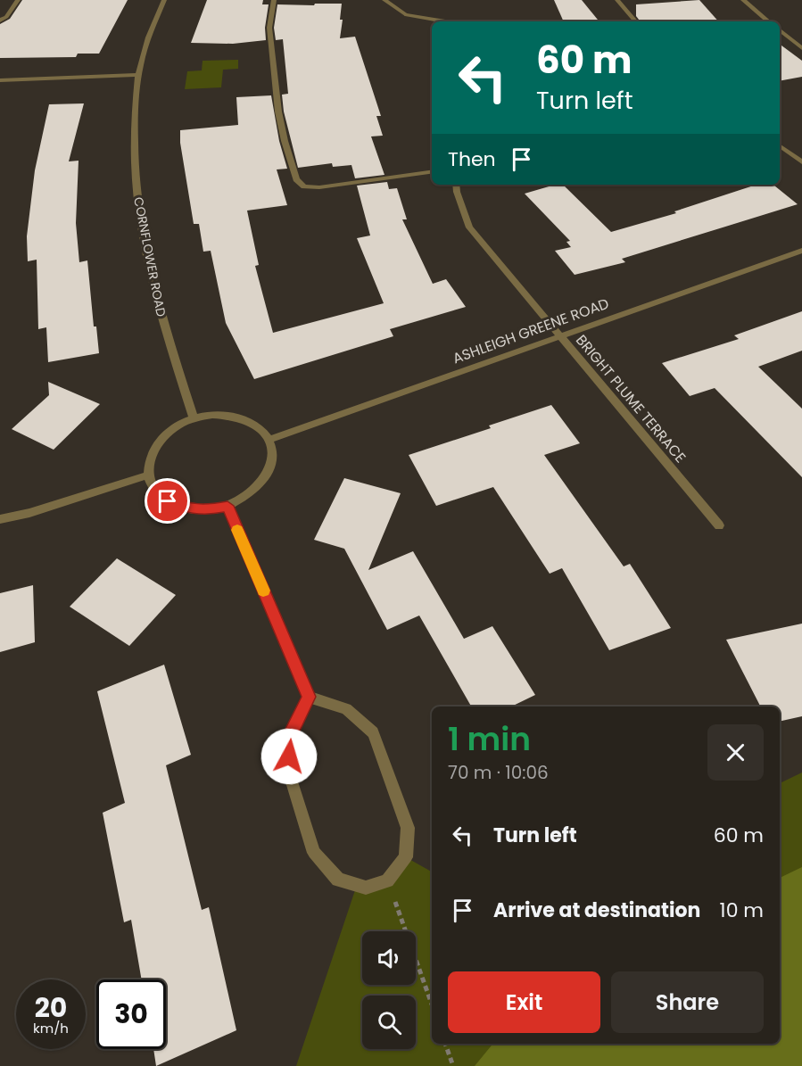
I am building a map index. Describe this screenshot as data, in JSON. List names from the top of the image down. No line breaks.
{"streets":{"street":["CORNFLOWER ROAD","ASHLEIGH GREENE ROAD","BRIGHT PLUME TERRACE"]},"crossings":[["CORNFLOWER ROAD","ASHLEIGH GREENE ROAD"],["ASHLEIGH GREENE ROAD","BRIGHT PLUME TERRACE"]],"page":{"turn":["60 m","Turn left"],"then":"Then","heading":["1 min","70 m · 10:06"],"list":[{"name":"Turn left","value":"60 m"},{"name":"Arrive at destination","value":"10 m"}],"buttons":["Exit","Share"],"speed":"20 km/h","limit":"30"}}
